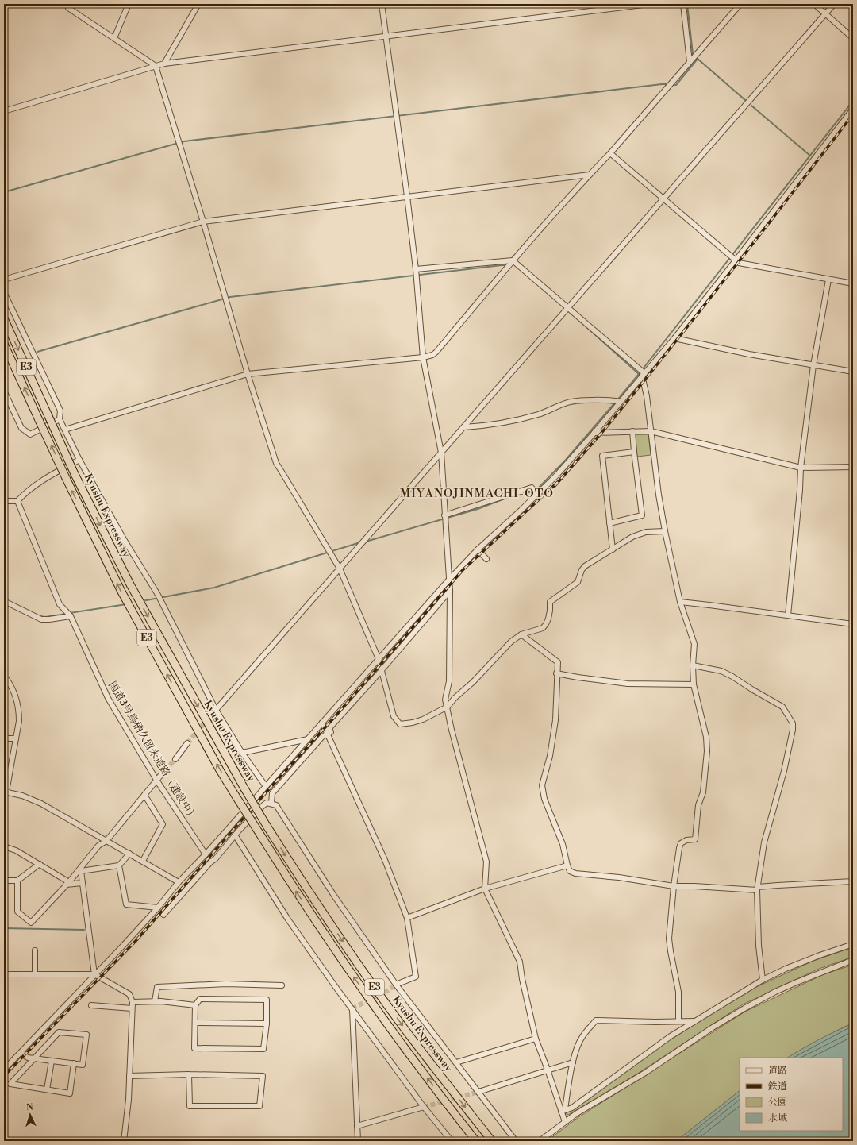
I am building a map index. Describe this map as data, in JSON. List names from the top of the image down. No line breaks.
{"streets":{"highway":["E3","Kyushu Expressway"],"street":["国道3号鳥栖久留米道路（建設中）"]},"districts":["MIYANOJINMACHI-OTO"],"legend":["道路","鉄道","公園","水域"],"north":"top"}
